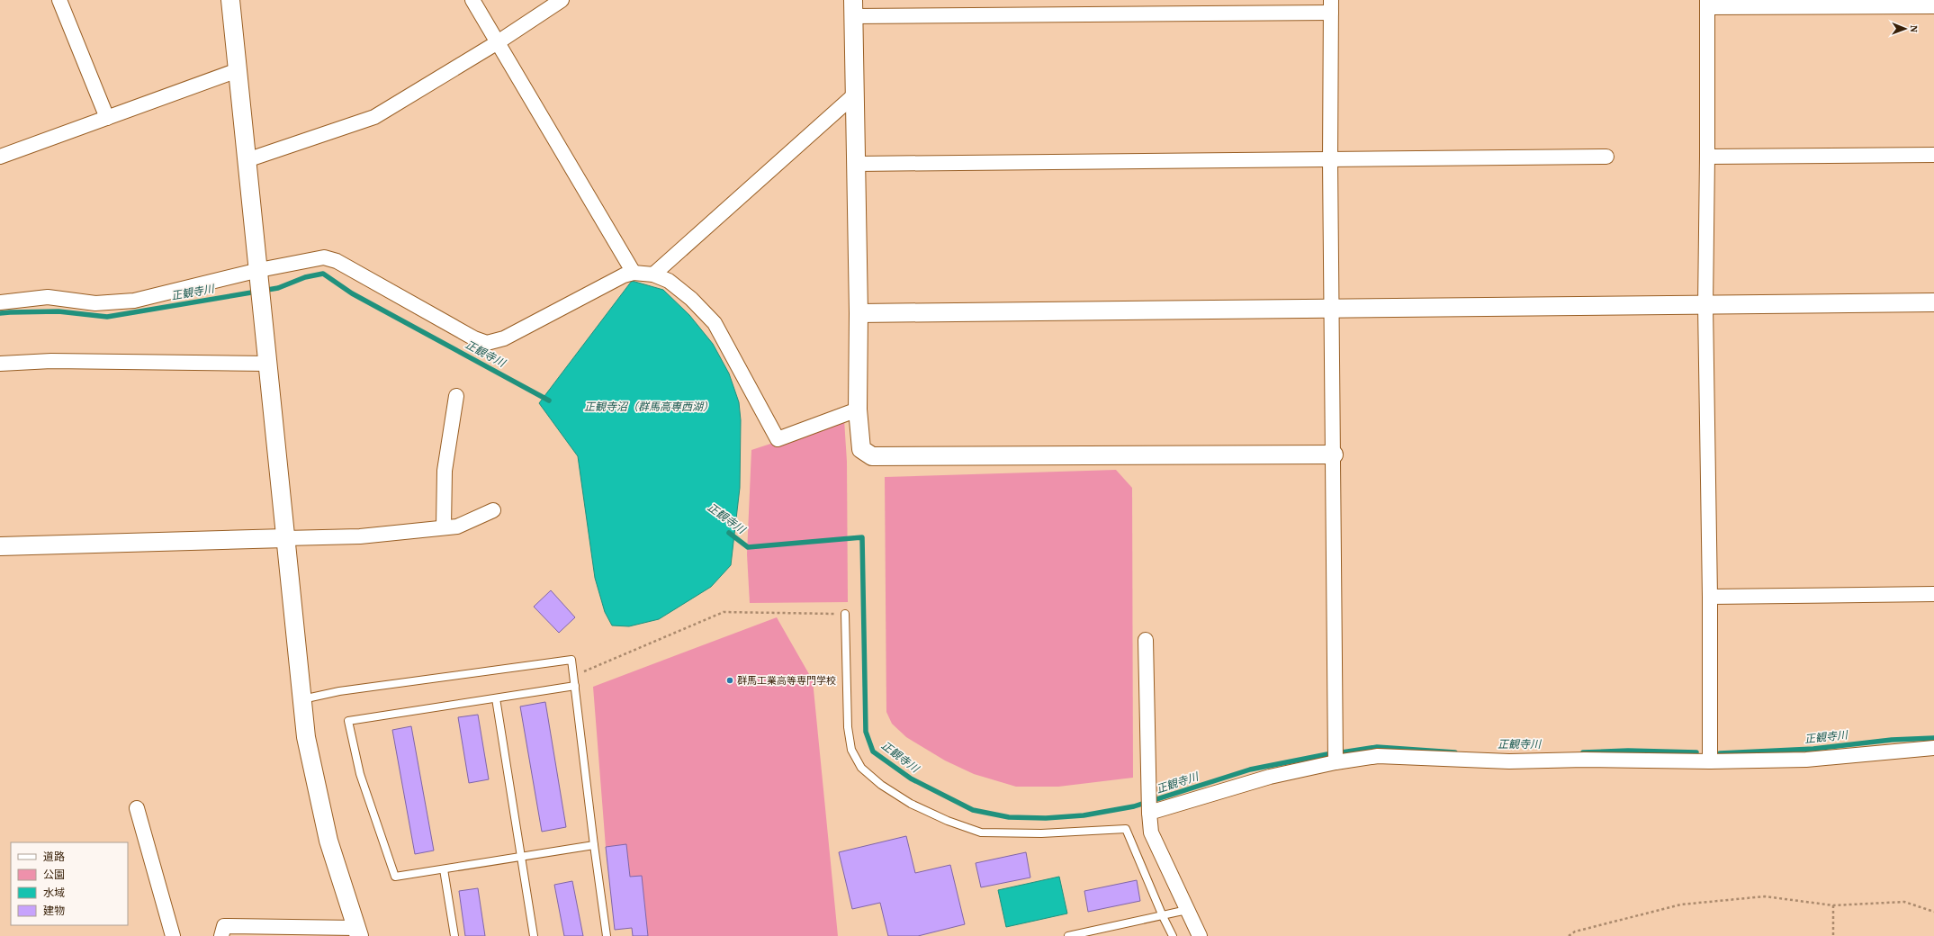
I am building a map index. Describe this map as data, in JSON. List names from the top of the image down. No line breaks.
{"water":["正観寺川","正観寺沼（群馬高専西湖）"],"places":["群馬工業高等専門学校"],"legend":["道路","公園","水域","建物"],"north":"right"}
